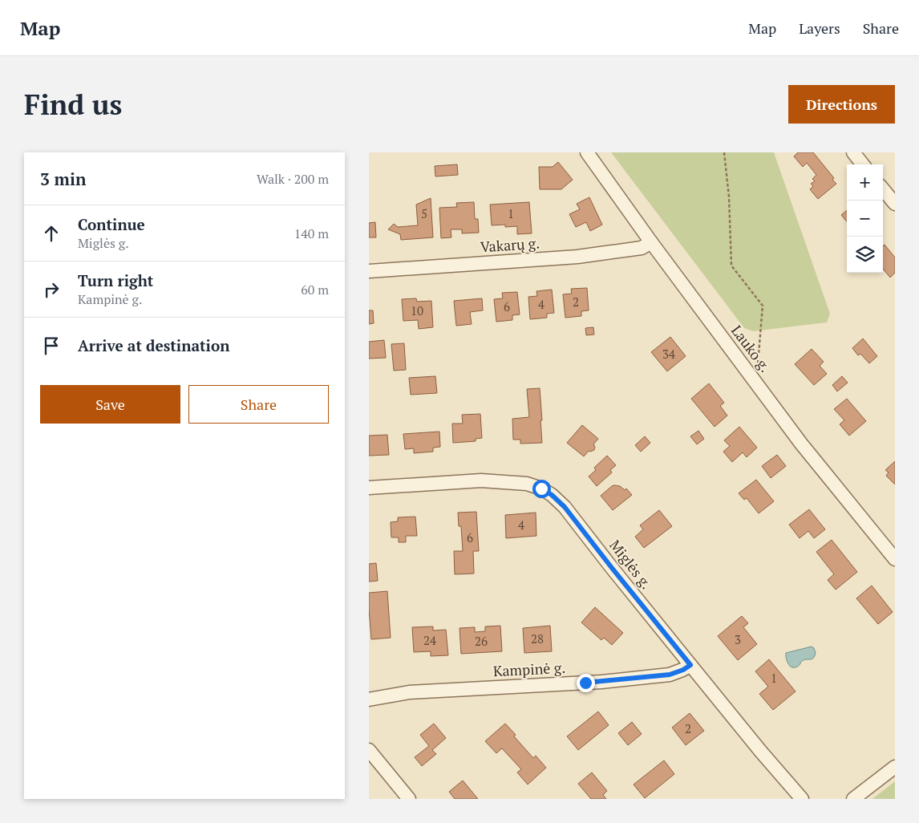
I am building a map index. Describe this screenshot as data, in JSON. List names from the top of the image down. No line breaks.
{"streets":{"street":["Vakarų g.","Lauko g.","Miglės g.","Kampinė g."]},"crossings":[["Vakarų g.","Lauko g."],["Miglės g.","Kampinė g."]],"house_numbers":["5","1","2","4","6","10","34","4","6","28","3","24","26","1","2"],"page":{"header":"Map","nav":["Map","Layers","Share"],"buttons":["Directions",["Save","Share"]],"title":"Find us","heading":["3 min","Walk · 200 m"],"map_buttons":["+","−"],"list":[["Continue","Miglės g.","140 m"],["Turn right","Kampinė g.","60 m"],"Arrive at destination"]}}
